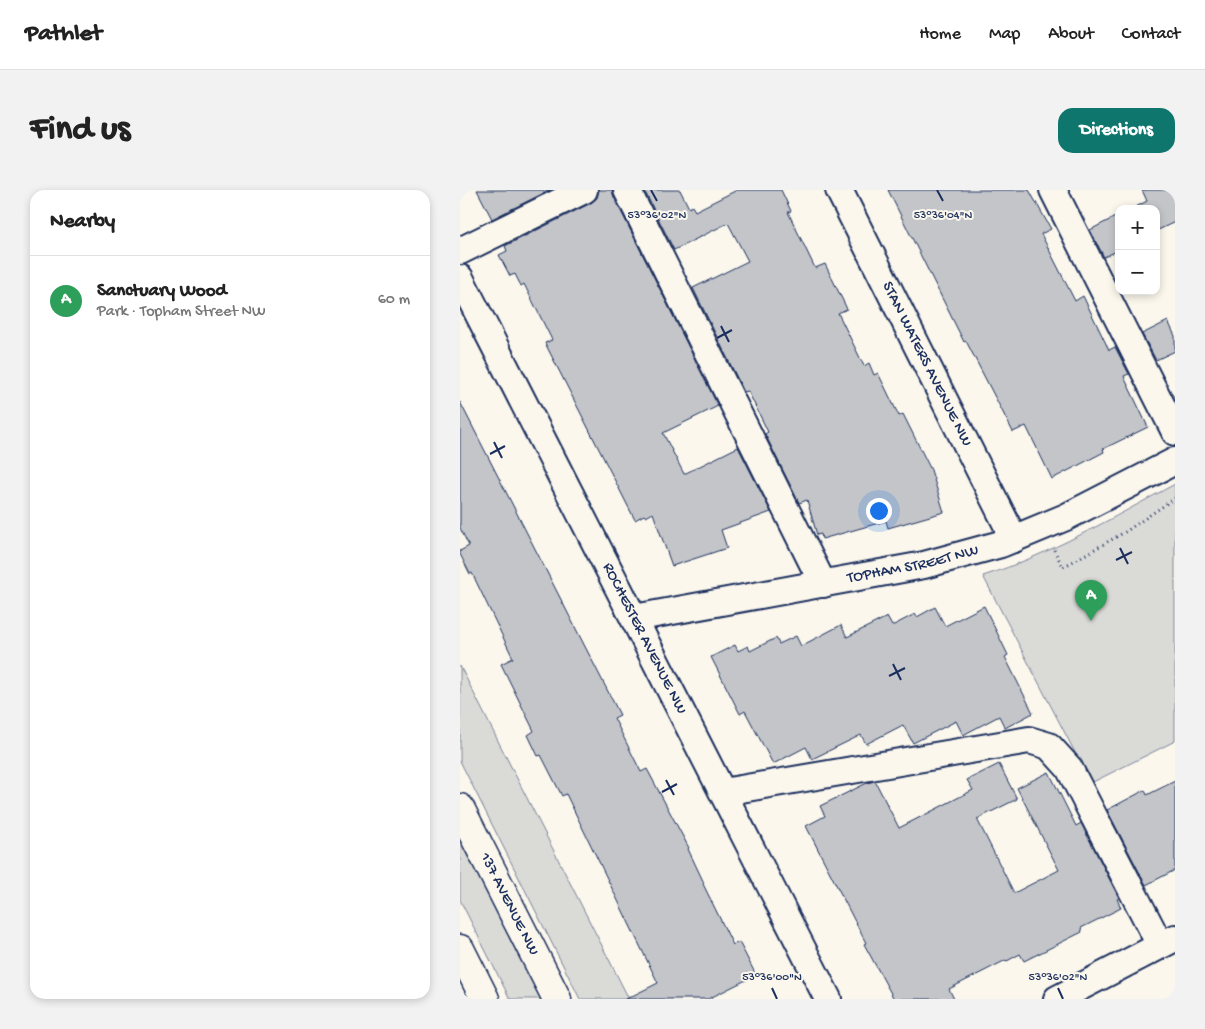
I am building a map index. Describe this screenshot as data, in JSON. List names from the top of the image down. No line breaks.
{"streets":{"main road":["137 AVENUE NW"],"street":["STAN WATERS AVENUE NW","TOPHAM STREET NW","ROCHESTER AVENUE NW"]},"crossings":[["STAN WATERS AVENUE NW","TOPHAM STREET NW"],["TOPHAM STREET NW","ROCHESTER AVENUE NW"]],"page":{"header":"Pathlet","nav":["Home","Map","About","Contact"],"buttons":"Directions","title":"Find us","heading":"Nearby","map_buttons":["+","−"],"list":[{"mark":"A","name":"Sanctuary Wood","note":"Park · Topham Street NW","value":"60 m"}],"pins":"A"},"coordinates":["53°36'02\"N","53°36'04\"N","53°36'00\"N"]}
